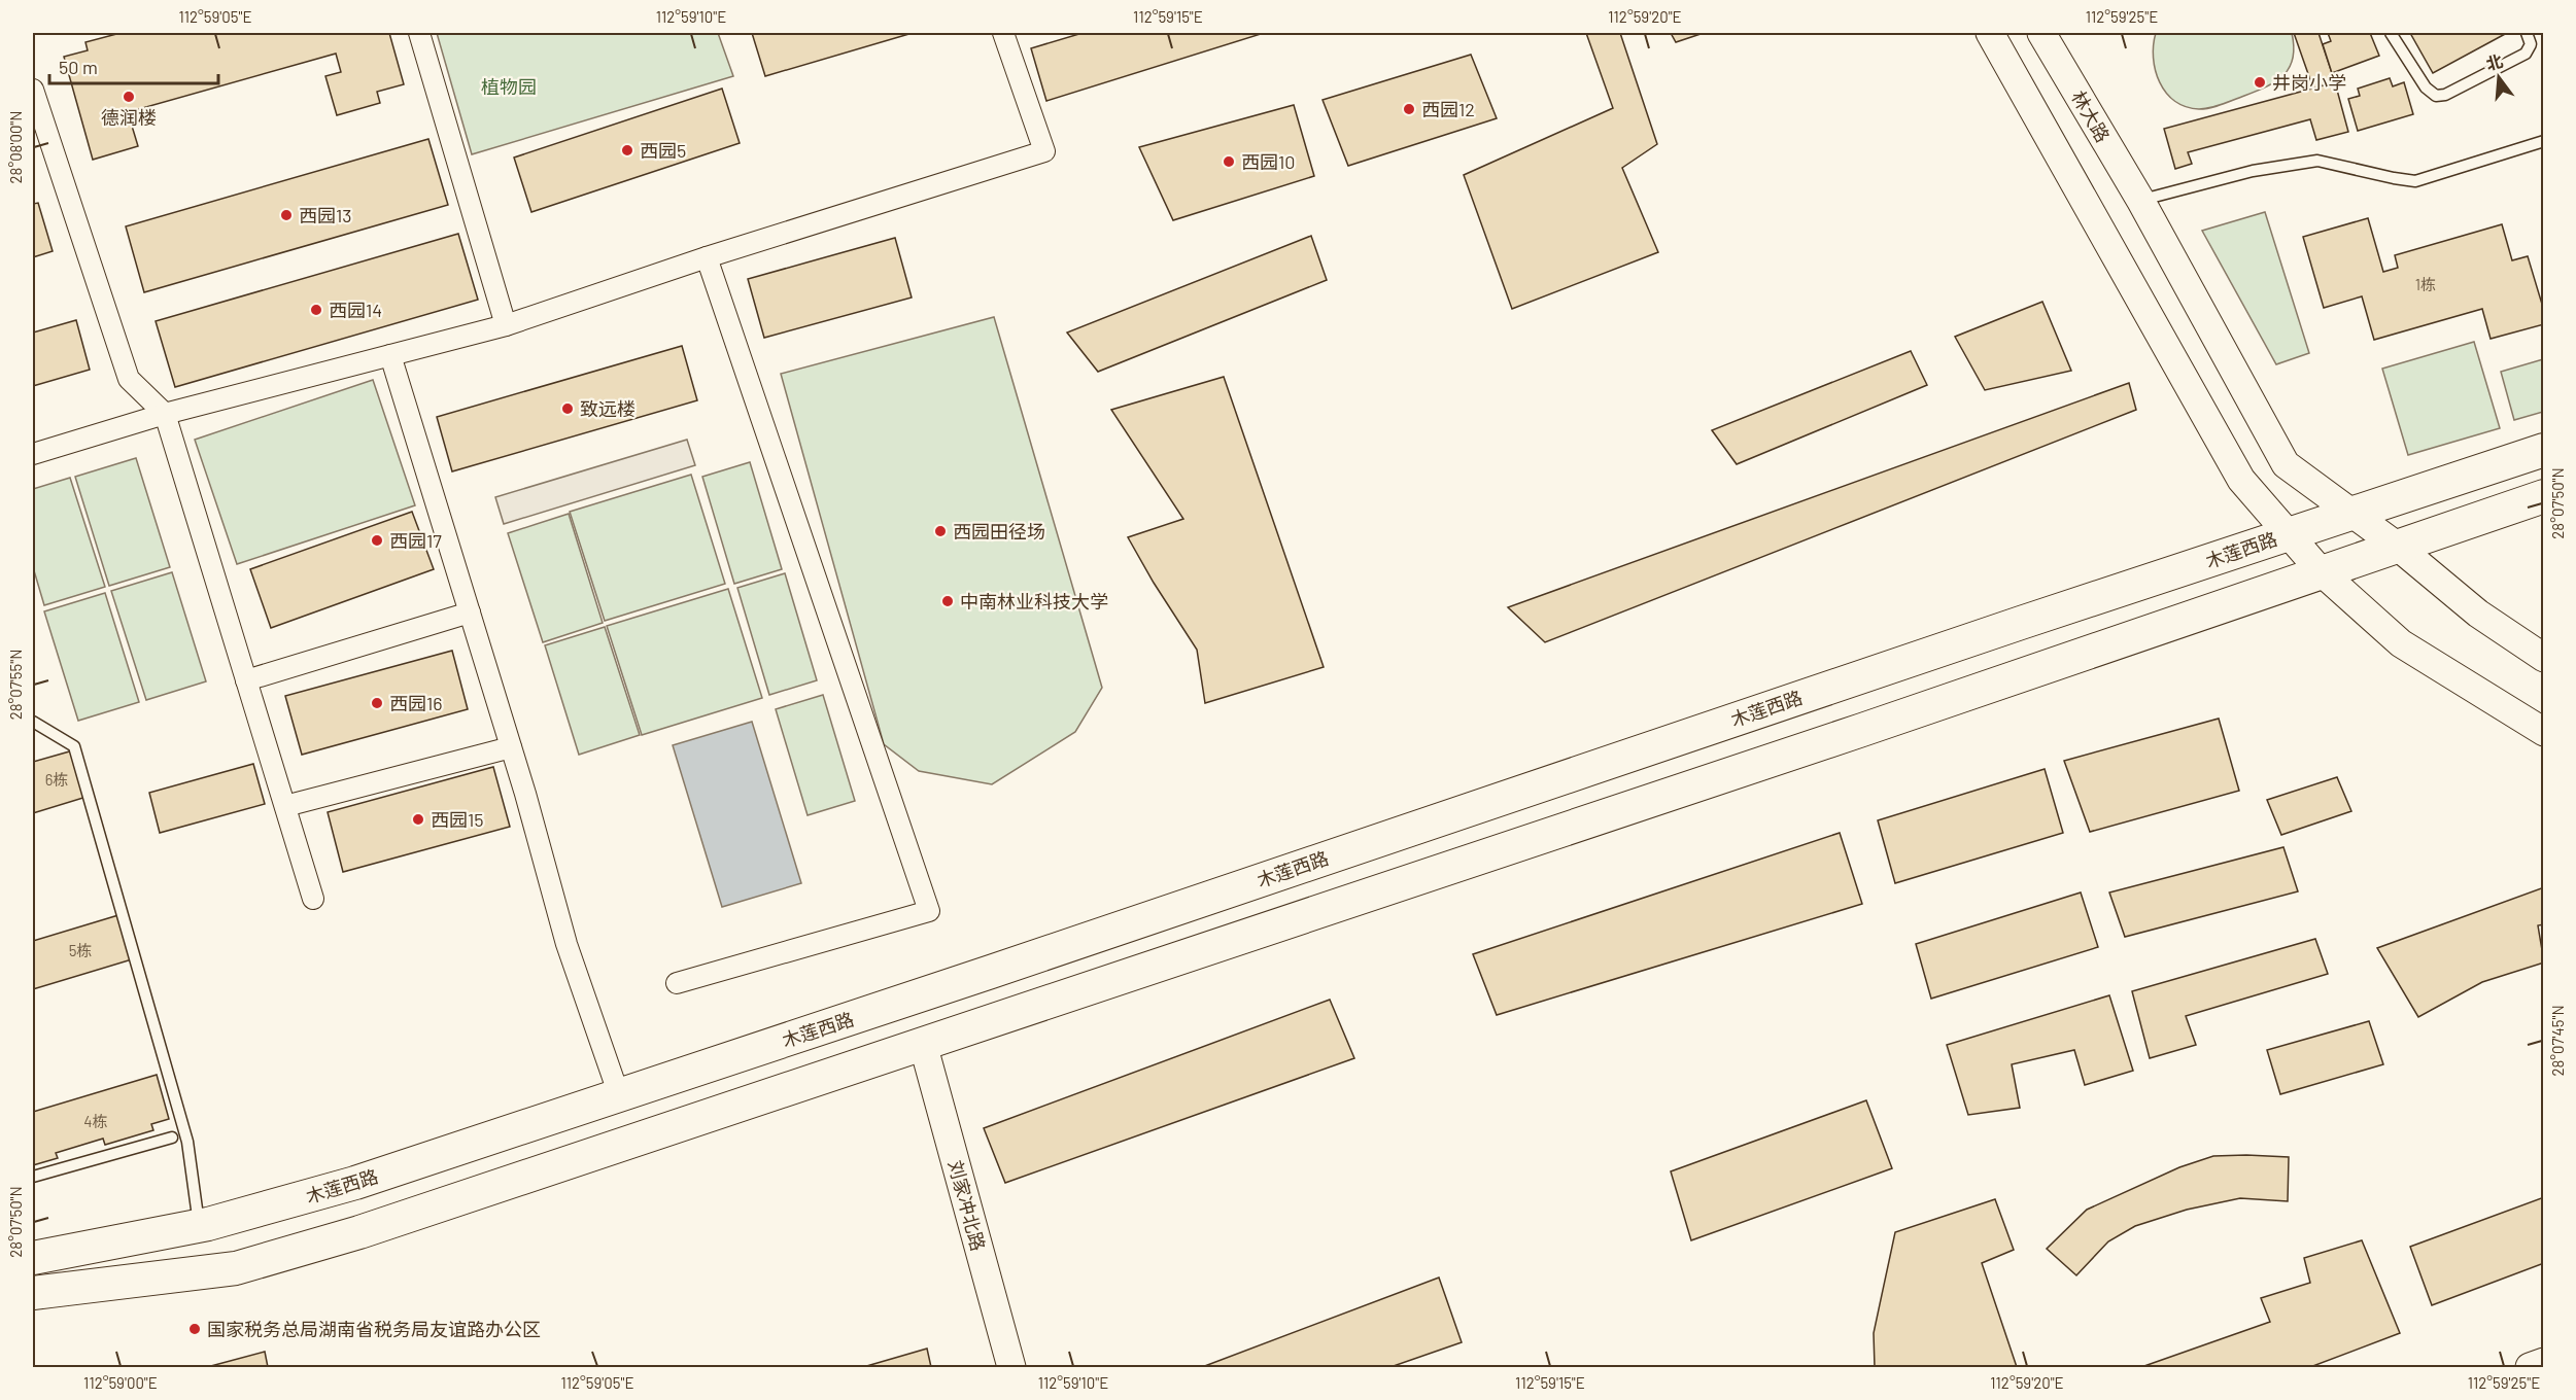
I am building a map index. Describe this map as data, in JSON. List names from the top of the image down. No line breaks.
{"streets":{"main road":["林大路","木莲西路","刘家冲北路"]},"crossings":[["林大路","木莲西路"]],"parks":["植物园"],"places":["井岗小学","德润楼","西园12","西园5","西园10","西园13","西园14","致远楼","西园田径场","西园17","中南林业科技大学","西园16","西园15","国家税务总局湖南省税务局友谊路办公区"],"house_numbers":["1栋","6栋","5栋","4栋"],"scale_bar":"50 m","north":"top","coordinates":["112°59'05\"E","112°59'10\"E","112°59'15\"E","112°59'20\"E","112°59'25\"E","28°08'00\"N","28°07'50\"N","28°07'55\"N","28°07'45\"N","112°59'00\"E"]}
